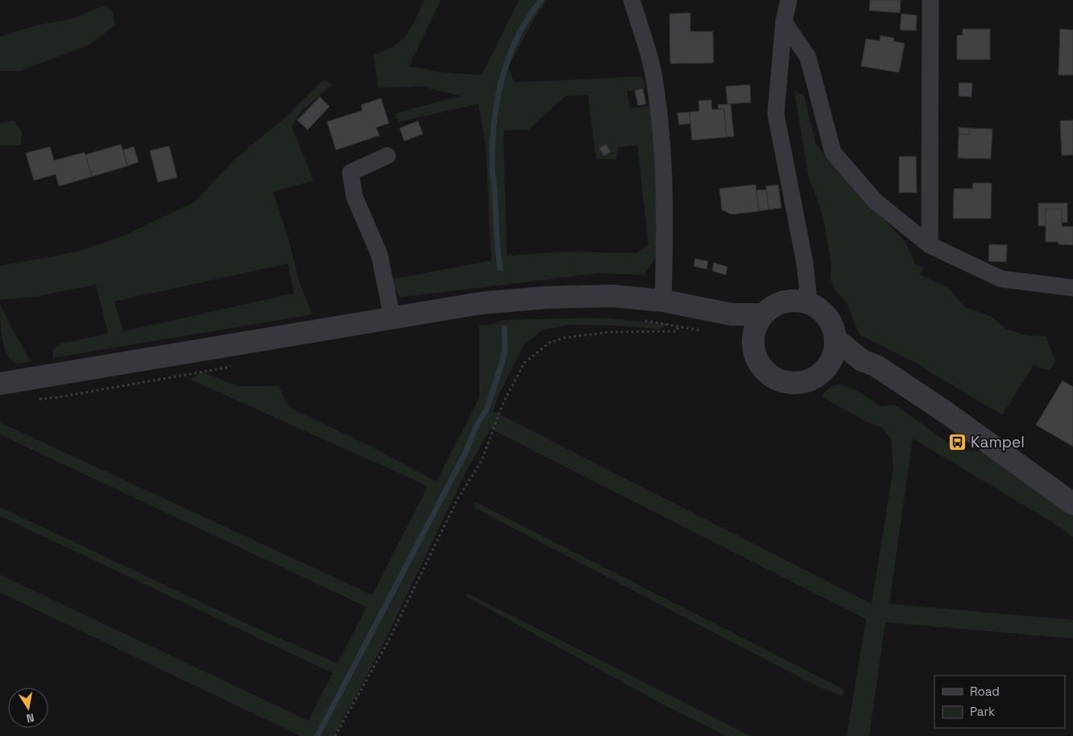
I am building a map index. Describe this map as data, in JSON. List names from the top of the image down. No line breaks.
{"places":{"bus stop":["Kampel"]},"legend":["Road","Park"],"north":"bottom"}
